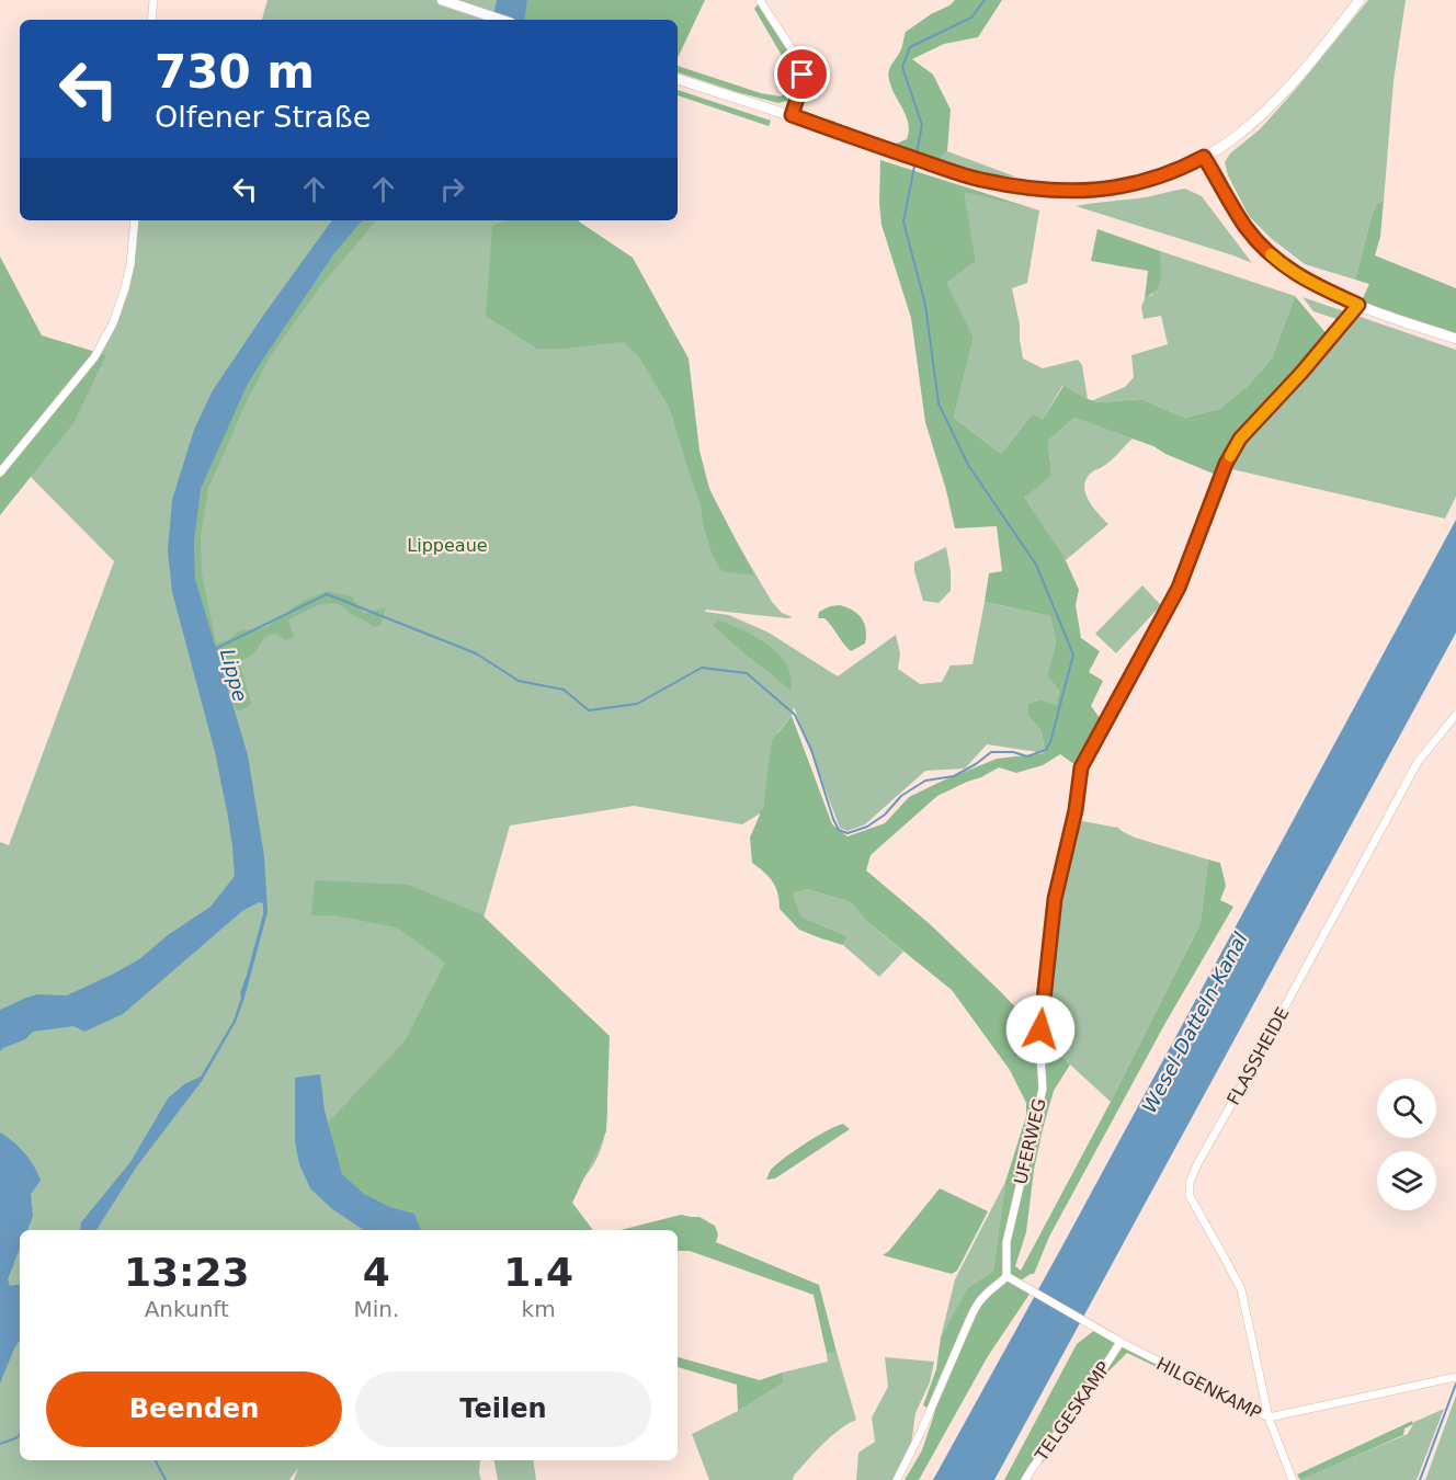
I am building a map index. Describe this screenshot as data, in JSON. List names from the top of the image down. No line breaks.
{"streets":{"street":["FLASSHEIDE","UFERWEG","HILGENKAMP","TELGESKAMP"]},"crossings":[["FLASSHEIDE","HILGENKAMP"],["UFERWEG","HILGENKAMP"],["HILGENKAMP","TELGESKAMP"]],"water":["Lippe","Wesel-Datteln-Kanal"],"parks":["Lippeaue"],"page":{"turn":["730 m","Olfener Straße"],"eta":["13:23","Ankunft","4","Min.","1.4","km"],"buttons":["Beenden","Teilen"]}}
